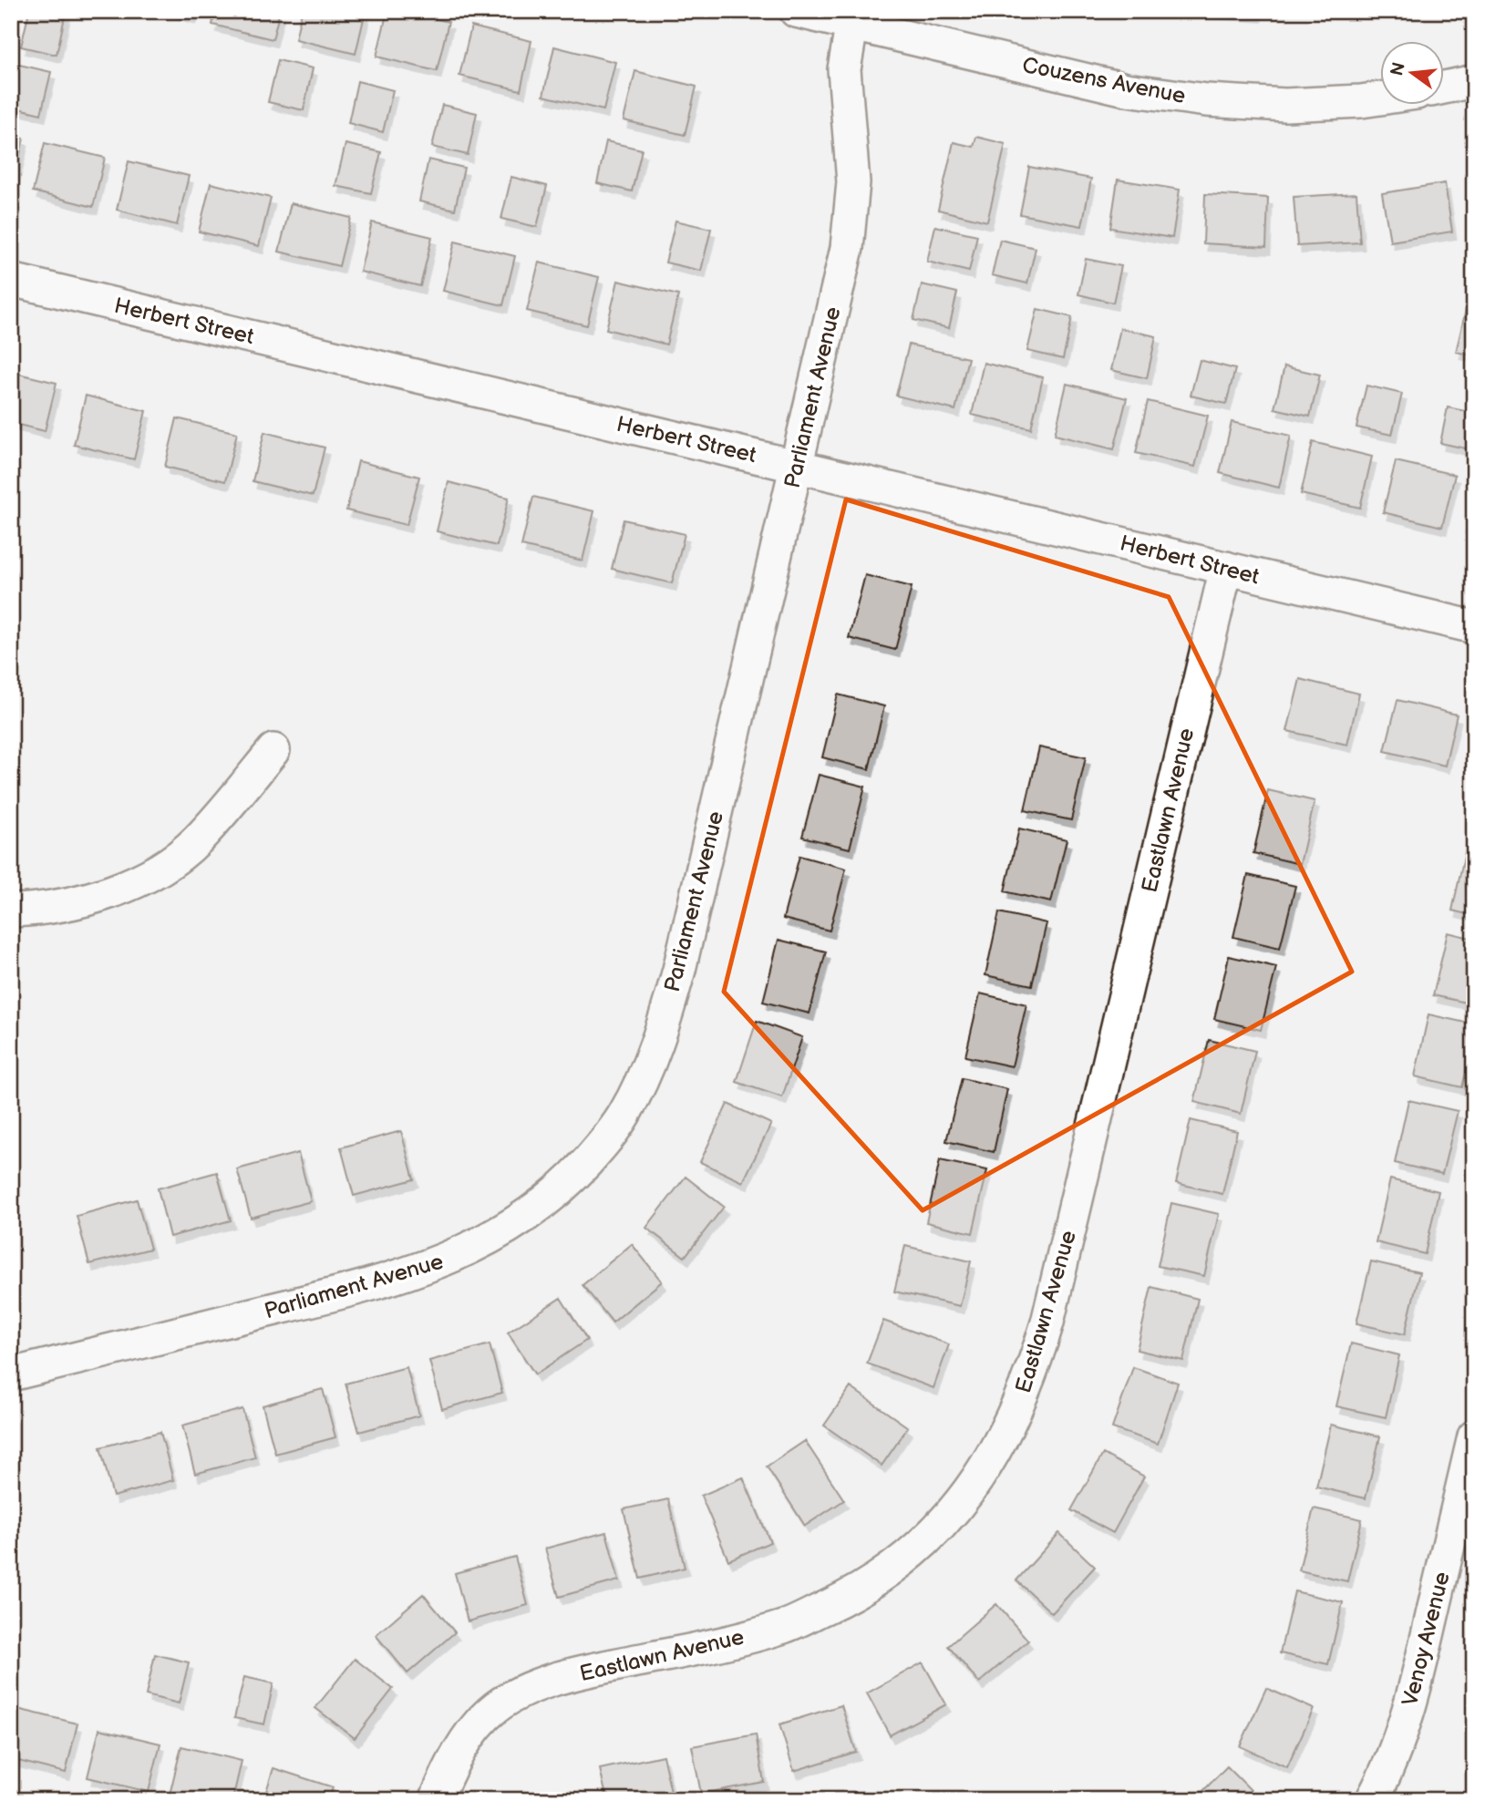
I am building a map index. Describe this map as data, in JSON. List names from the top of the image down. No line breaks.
{"streets":{"street":["Couzens Avenue","Herbert Street","Parliament Avenue","Eastlawn Avenue","Venoy Avenue"]},"crossings":[["Couzens Avenue","Parliament Avenue"],["Herbert Street","Parliament Avenue"],["Herbert Street","Eastlawn Avenue"]],"north":"left"}
